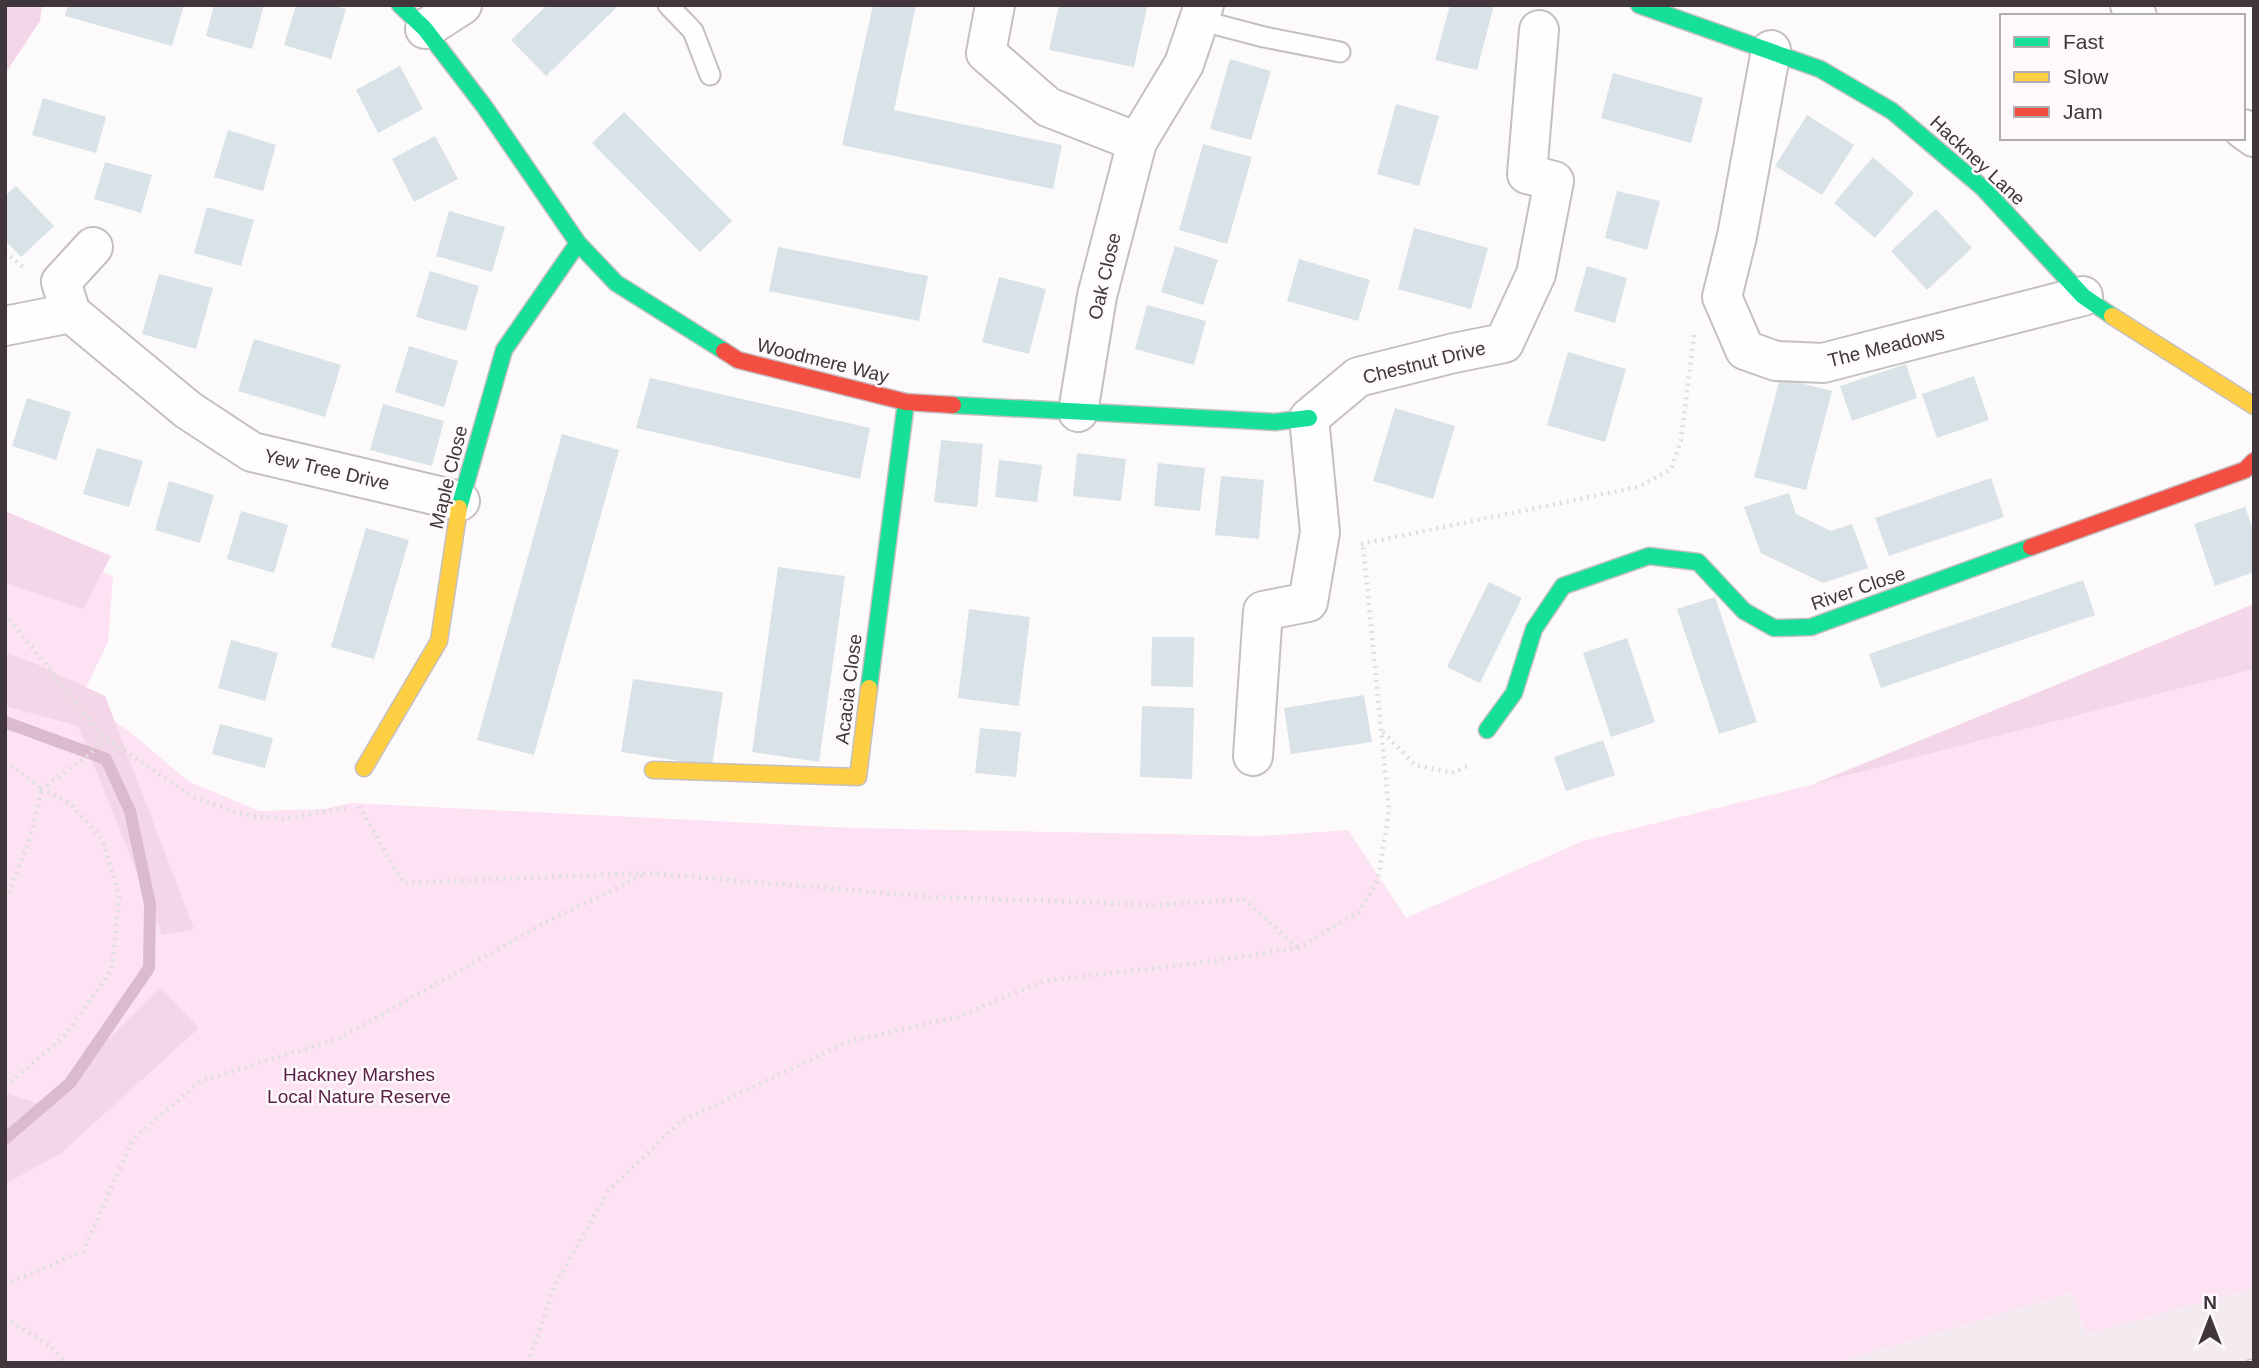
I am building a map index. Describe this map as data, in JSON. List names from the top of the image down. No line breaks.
{"streets":{"street":["Hackney Lane","Oak Close","The Meadows","Woodmere Way","Chestnut Drive","Yew Tree Drive","Maple Close","River Close","Acacia Close"]},"crossings":[["Hackney Lane","The Meadows"],["Oak Close","Woodmere Way"],["Woodmere Way","Chestnut Drive"],["Woodmere Way","Maple Close"],["Woodmere Way","Acacia Close"],["Yew Tree Drive","Maple Close"]],"parks":["Hackney Marshes Local Nature Reserve"],"legend":["Fast","Slow","Jam"],"north":"top"}
